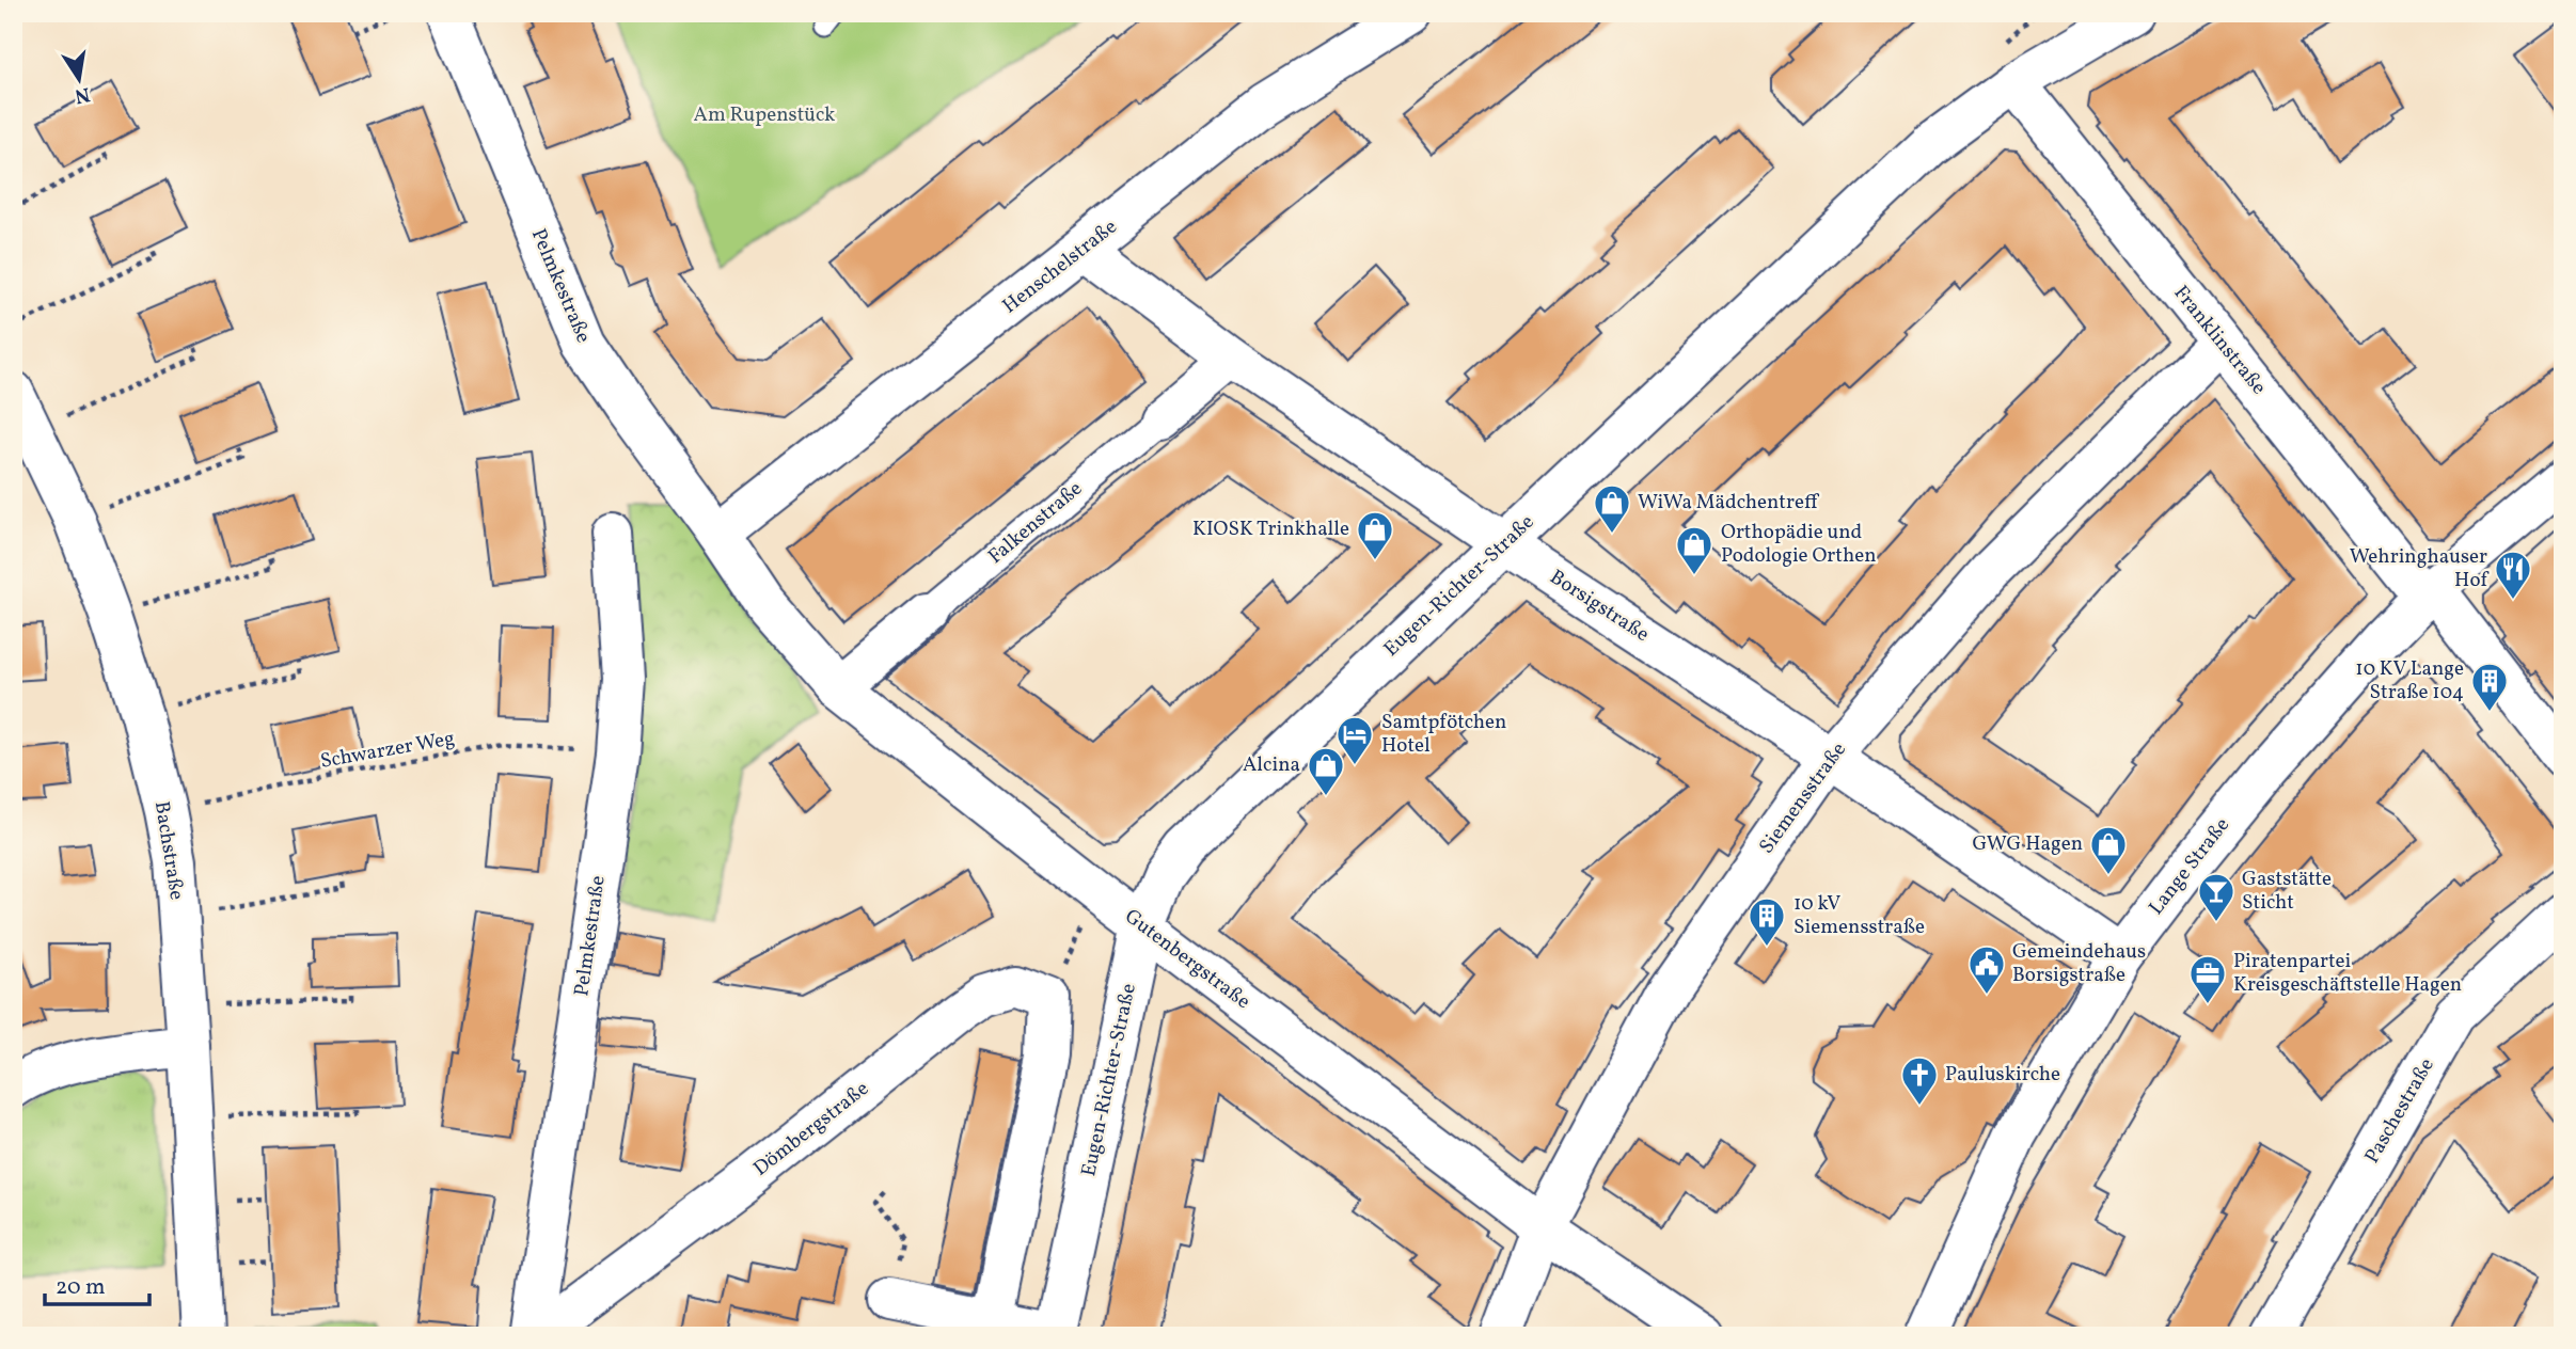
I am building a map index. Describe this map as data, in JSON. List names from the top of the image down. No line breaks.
{"streets":{"street":["Henschelstraße","Pelmkestraße","Franklinstraße","Falkenstraße","Eugen-Richter-Straße","Borsigstraße","Siemensstraße","Bachstraße","Lange Straße","Gutenbergstraße","Paschestraße","Dömbergstraße"],"path":["Schwarzer Weg"]},"crossings":[["Henschelstraße","Pelmkestraße"],["Henschelstraße","Borsigstraße"],["Henschelstraße","Gutenbergstraße"],["Pelmkestraße","Schwarzer Weg"],["Pelmkestraße","Gutenbergstraße"],["Pelmkestraße","Dömbergstraße"],["Franklinstraße","Eugen-Richter-Straße"],["Franklinstraße","Siemensstraße"],["Franklinstraße","Lange Straße"],["Falkenstraße","Borsigstraße"],["Falkenstraße","Gutenbergstraße"],["Eugen-Richter-Straße","Borsigstraße"],["Eugen-Richter-Straße","Gutenbergstraße"],["Borsigstraße","Siemensstraße"],["Borsigstraße","Lange Straße"],["Schwarzer Weg","Bachstraße"],["Siemensstraße","Gutenbergstraße"]],"parks":["Am Rupenstück"],"places":{"shop":["WiWa Mädchentreff","KIOSK Trinkhalle","Orthopädie und Podologie Orthen","Alcina","GWG Hagen"],"restaurant":["Wehringhauser Hof"],"building":["10 KV Lange Straße 104","10 kV Siemensstraße"],"hotel":["Samtpfötchen Hotel"],"bar":["Gaststätte Sticht"],"public building":["Gemeindehaus Borsigstraße"],"office":["Piratenpartei Kreisgeschäftstelle Hagen"],"church":["Pauluskirche"]},"scale_bar":"20 m","north":"bottom"}
